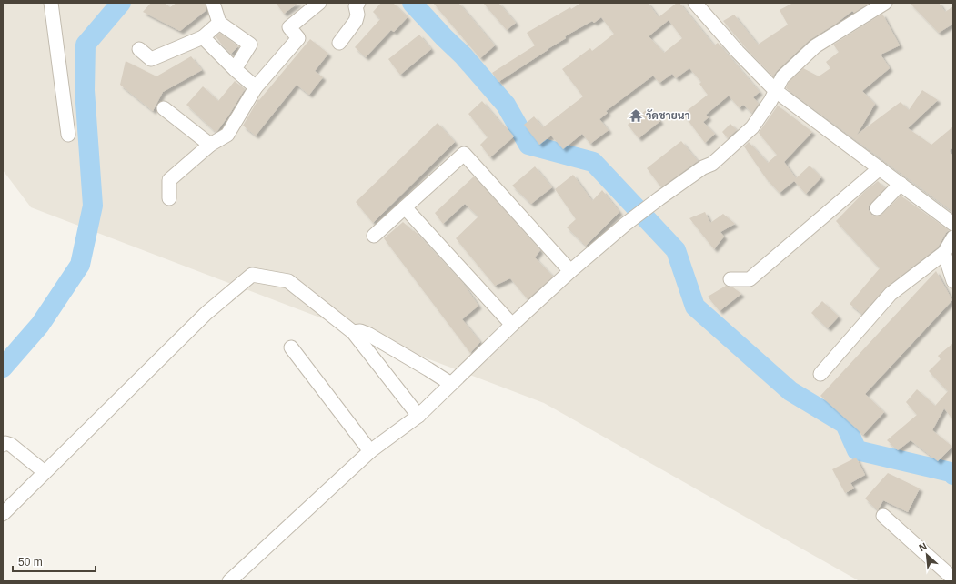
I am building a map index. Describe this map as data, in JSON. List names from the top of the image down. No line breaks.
{"places":{"temple":["วัดชายนา"]},"scale_bar":"50 m","north":"top left"}
